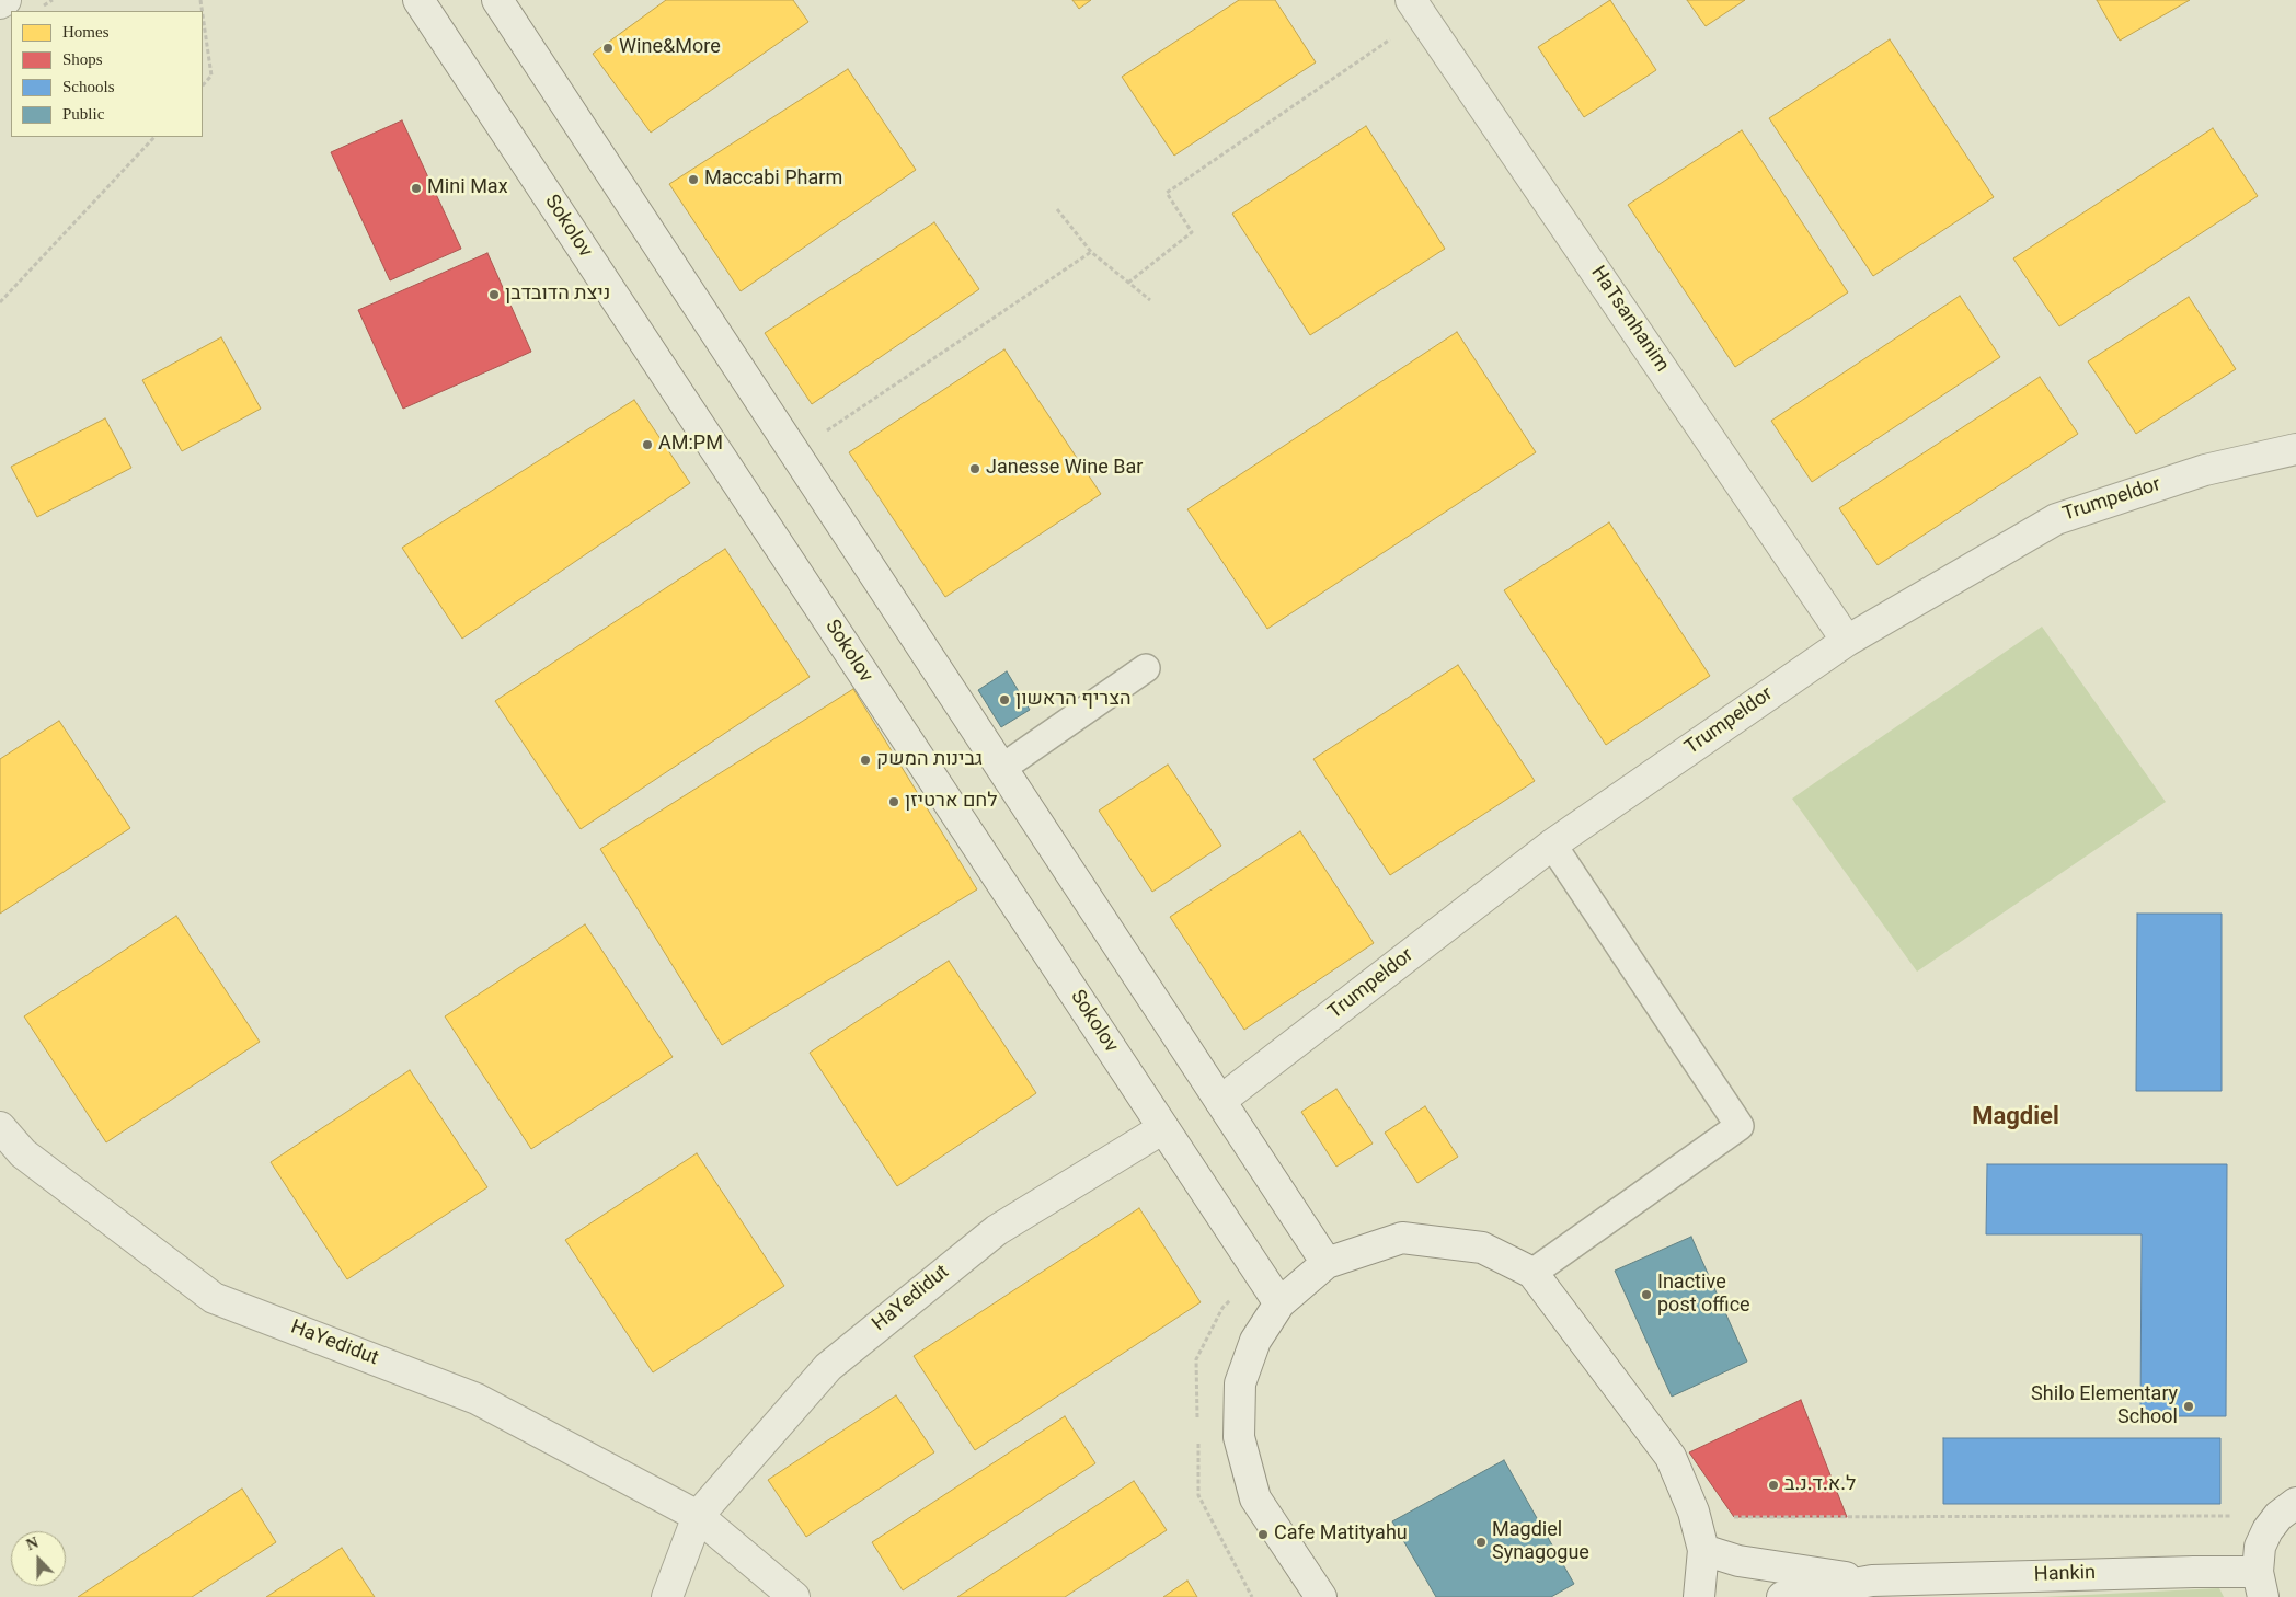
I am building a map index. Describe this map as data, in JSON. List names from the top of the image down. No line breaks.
{"streets":{"street":["Sokolov","HaTsanhanim","Trumpeldor","HaYedidut","Hankin"]},"crossings":[["Sokolov","HaYedidut"],["HaTsanhanim","Trumpeldor"]],"districts":["Magdiel"],"places":["Wine&More","Maccabi Pharm","Mini Max","ניצת הדובדבן","AM:PM","Janesse Wine Bar","הצריף הראשון","גבינות המשק","לחם ארטיזן","Inactive post office","Shilo Elementary School","ל.א.ד.נ.ב","Cafe Matityahu","Magdiel Synagogue"],"legend":["Homes","Shops","Schools","Public"],"north":"top"}
